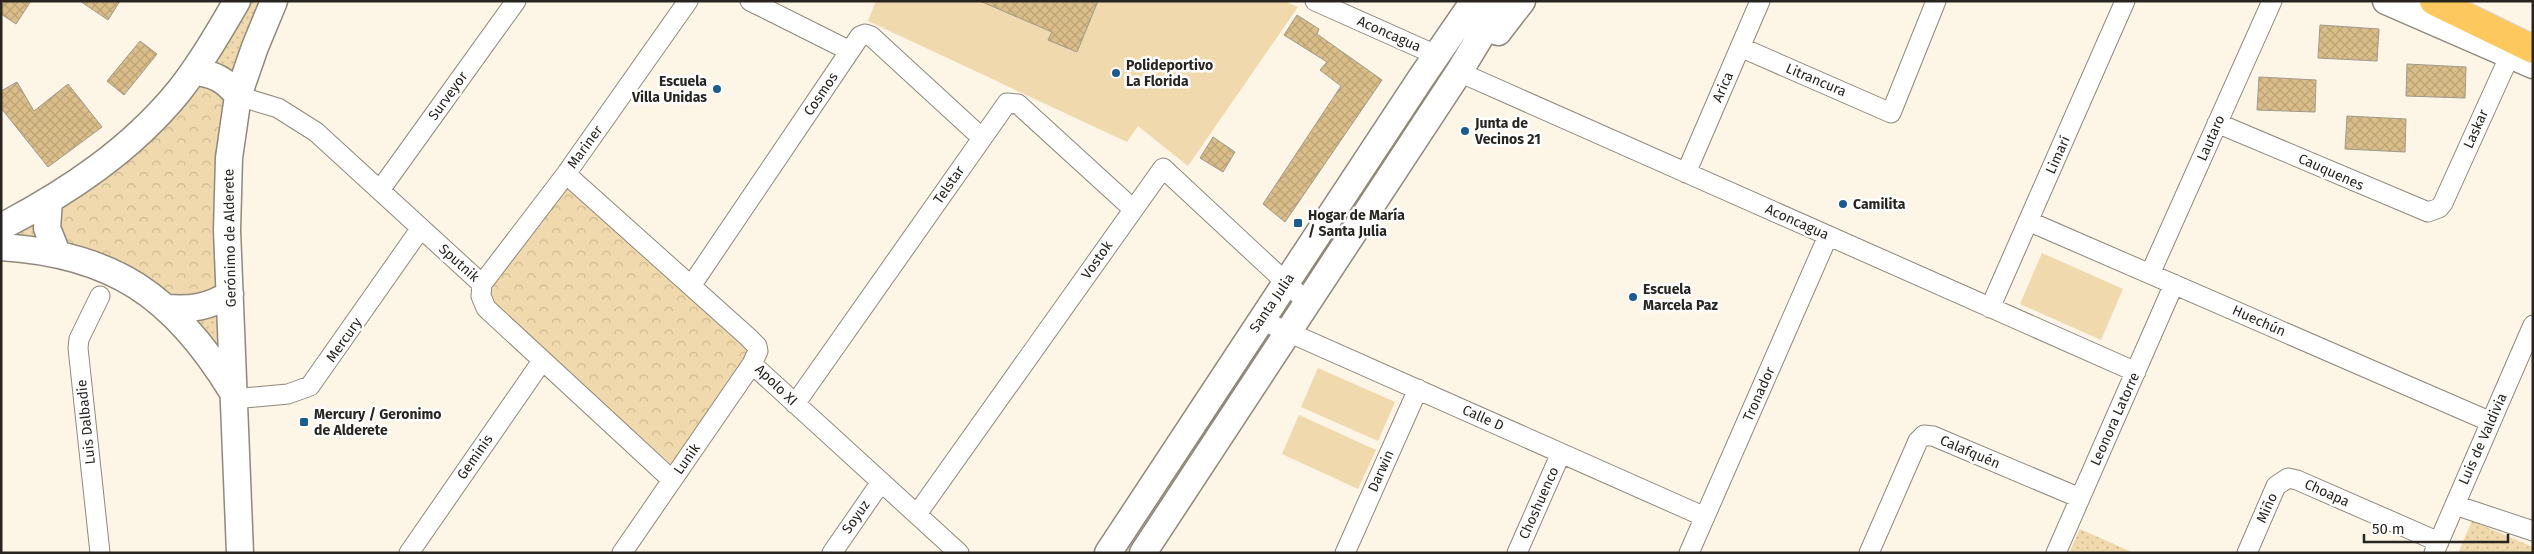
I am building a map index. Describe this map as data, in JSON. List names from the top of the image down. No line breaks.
{"streets":{"main road":["Gerónimo de Alderete","Santa Julia"],"street":["Aconcagua","Litrancura","Arica","Cosmos","Surveyor","Laskar","Lautaro","Mariner","Limarí","Cauquenes","Telstar","Vostok","Sputnik","Huechún","Mercury","Apolo XI","Tronador","Calle D","Leonora Latorre","Luis Dalbadie","Luis de Valdivia","Calafquén","Geminis","Lunik","Darwin","Choapa","Choshuenco","Miño","Soyuz"]},"crossings":[["Aconcagua","Arica"],["Aconcagua","Limarí"],["Aconcagua","Santa Julia"],["Aconcagua","Tronador"],["Aconcagua","Leonora Latorre"],["Litrancura","Arica"],["Cosmos","Telstar"],["Cosmos","Apolo XI"],["Surveyor","Sputnik"],["Laskar","Cauquenes"],["Lautaro","Cauquenes"],["Lautaro","Huechún"],["Mariner","Sputnik"],["Mariner","Apolo XI"],["Limarí","Huechún"],["Telstar","Vostok"],["Telstar","Apolo XI"],["Gerónimo de Alderete","Sputnik"],["Gerónimo de Alderete","Mercury"],["Vostok","Santa Julia"],["Vostok","Apolo XI"],["Sputnik","Mercury"],["Sputnik","Geminis"],["Sputnik","Lunik"],["Santa Julia","Calle D"],["Huechún","Leonora Latorre"],["Huechún","Luis de Valdivia"],["Apolo XI","Lunik"],["Apolo XI","Soyuz"],["Tronador","Calle D"],["Calle D","Darwin"],["Calle D","Choshuenco"],["Leonora Latorre","Calafquén"],["Luis de Valdivia","Choapa"],["Choapa","Miño"]],"places":{"other":["Polideportivo La Florida","Escuela Villa Unidas","Junta de Vecinos 21","Camilita","Escuela Marcela Paz"],"transit":["Hogar de María / Santa Julia","Mercury / Geronimo de Alderete"]},"scale_bar":"50 m"}
